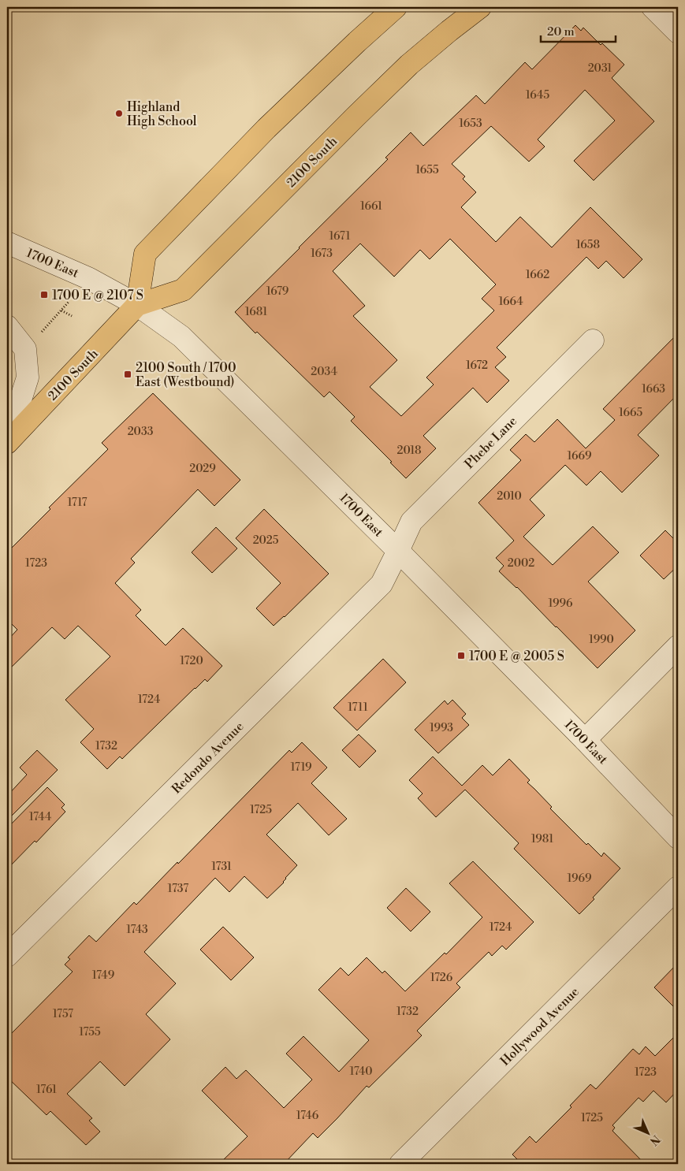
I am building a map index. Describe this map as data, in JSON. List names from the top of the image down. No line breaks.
{"streets":{"main road":["2100 South"],"street":["1700 East","Phebe Lane","Redondo Avenue","Hollywood Avenue"]},"crossings":[["2100 South","1700 East"],["1700 East","Phebe Lane"],["1700 East","Redondo Avenue"],["Phebe Lane","Redondo Avenue"]],"places":{"other":["Highland High School"],"transit":["1700 E @ 2107 S","2100 South / 1700 East (Westbound)","1700 E @ 2005 S"]},"house_numbers":["2031","1645","1653","1655","1661","1671","1658","1673","1662","1679","1664","1681","1672","2034","1663","1665","2033","2018","1669","2029","2010","1717","2025","1723","2002","1996","1990","1720","1724","1711","1993","1732","1719","1725","1744","1981","1731","1969","1737","1724","1743","1749","1726","1732","1757","1755","1740","1723","1761","1746","1725"],"scale_bar":"20 m","north":"bottom right"}
